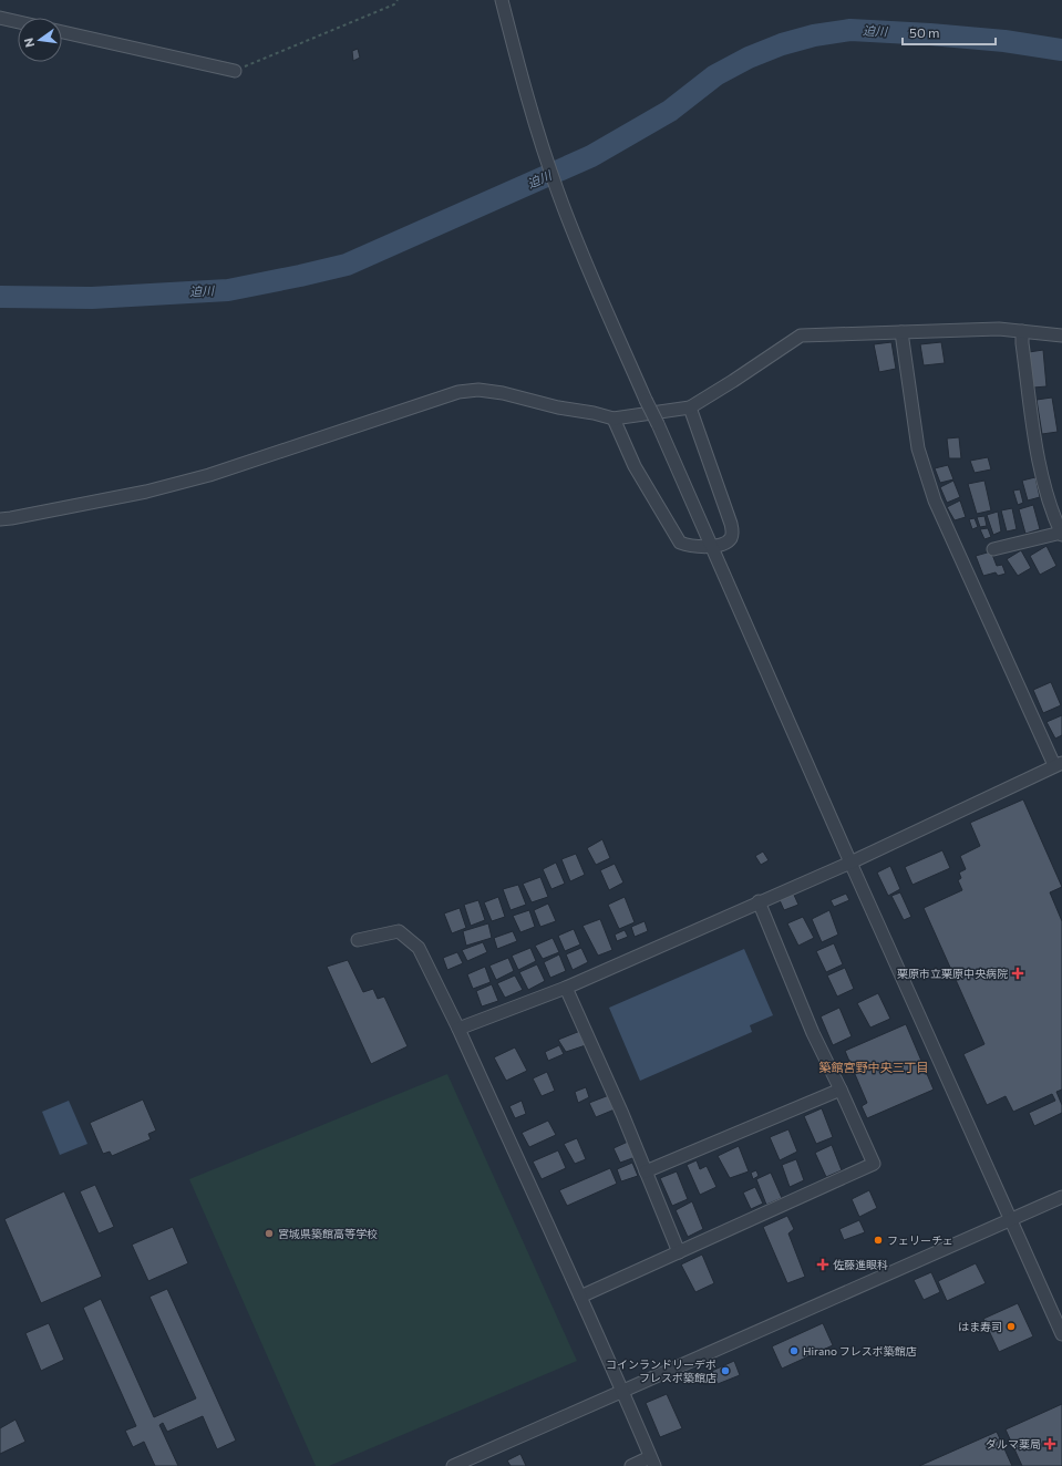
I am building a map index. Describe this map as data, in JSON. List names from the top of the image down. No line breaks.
{"districts":["築館宮野中央三丁目"],"water":["迫川"],"places":{"health":["栗原市立栗原中央病院","佐藤進眼科","ダルマ薬局"],"other":["宮城県築館高等学校","フェリーチェ","はま寿司","Hirano フレスポ築館店","コインランドリーデポ フレスポ築館店"]},"scale_bar":"50 m","north":"left"}
